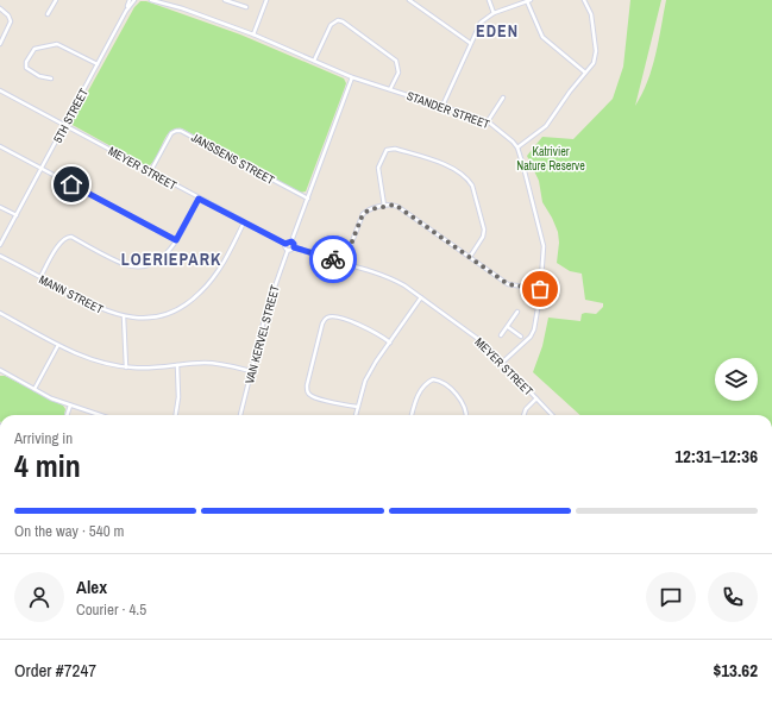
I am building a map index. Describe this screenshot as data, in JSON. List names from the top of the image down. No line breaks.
{"streets":{"street":["STANDER STREET","5TH STREET","JANSSENS STREET","MEYER STREET","MANN STREET","VAN KERVEL STREET"]},"crossings":[["STANDER STREET","MEYER STREET"],["5TH STREET","MEYER STREET"],["JANSSENS STREET","MEYER STREET"],["MEYER STREET","MANN STREET"],["MEYER STREET","VAN KERVEL STREET"]],"districts":["EDEN","LOERIEPARK"],"parks":["Katrivier Nature Reserve"],"page":{"heading":["4 min","Arriving in","12:31–12:36"],"panel":["Alex","Courier · 4.5","Order #7247","$13.62"],"bar":"On the way · 540 m"}}
